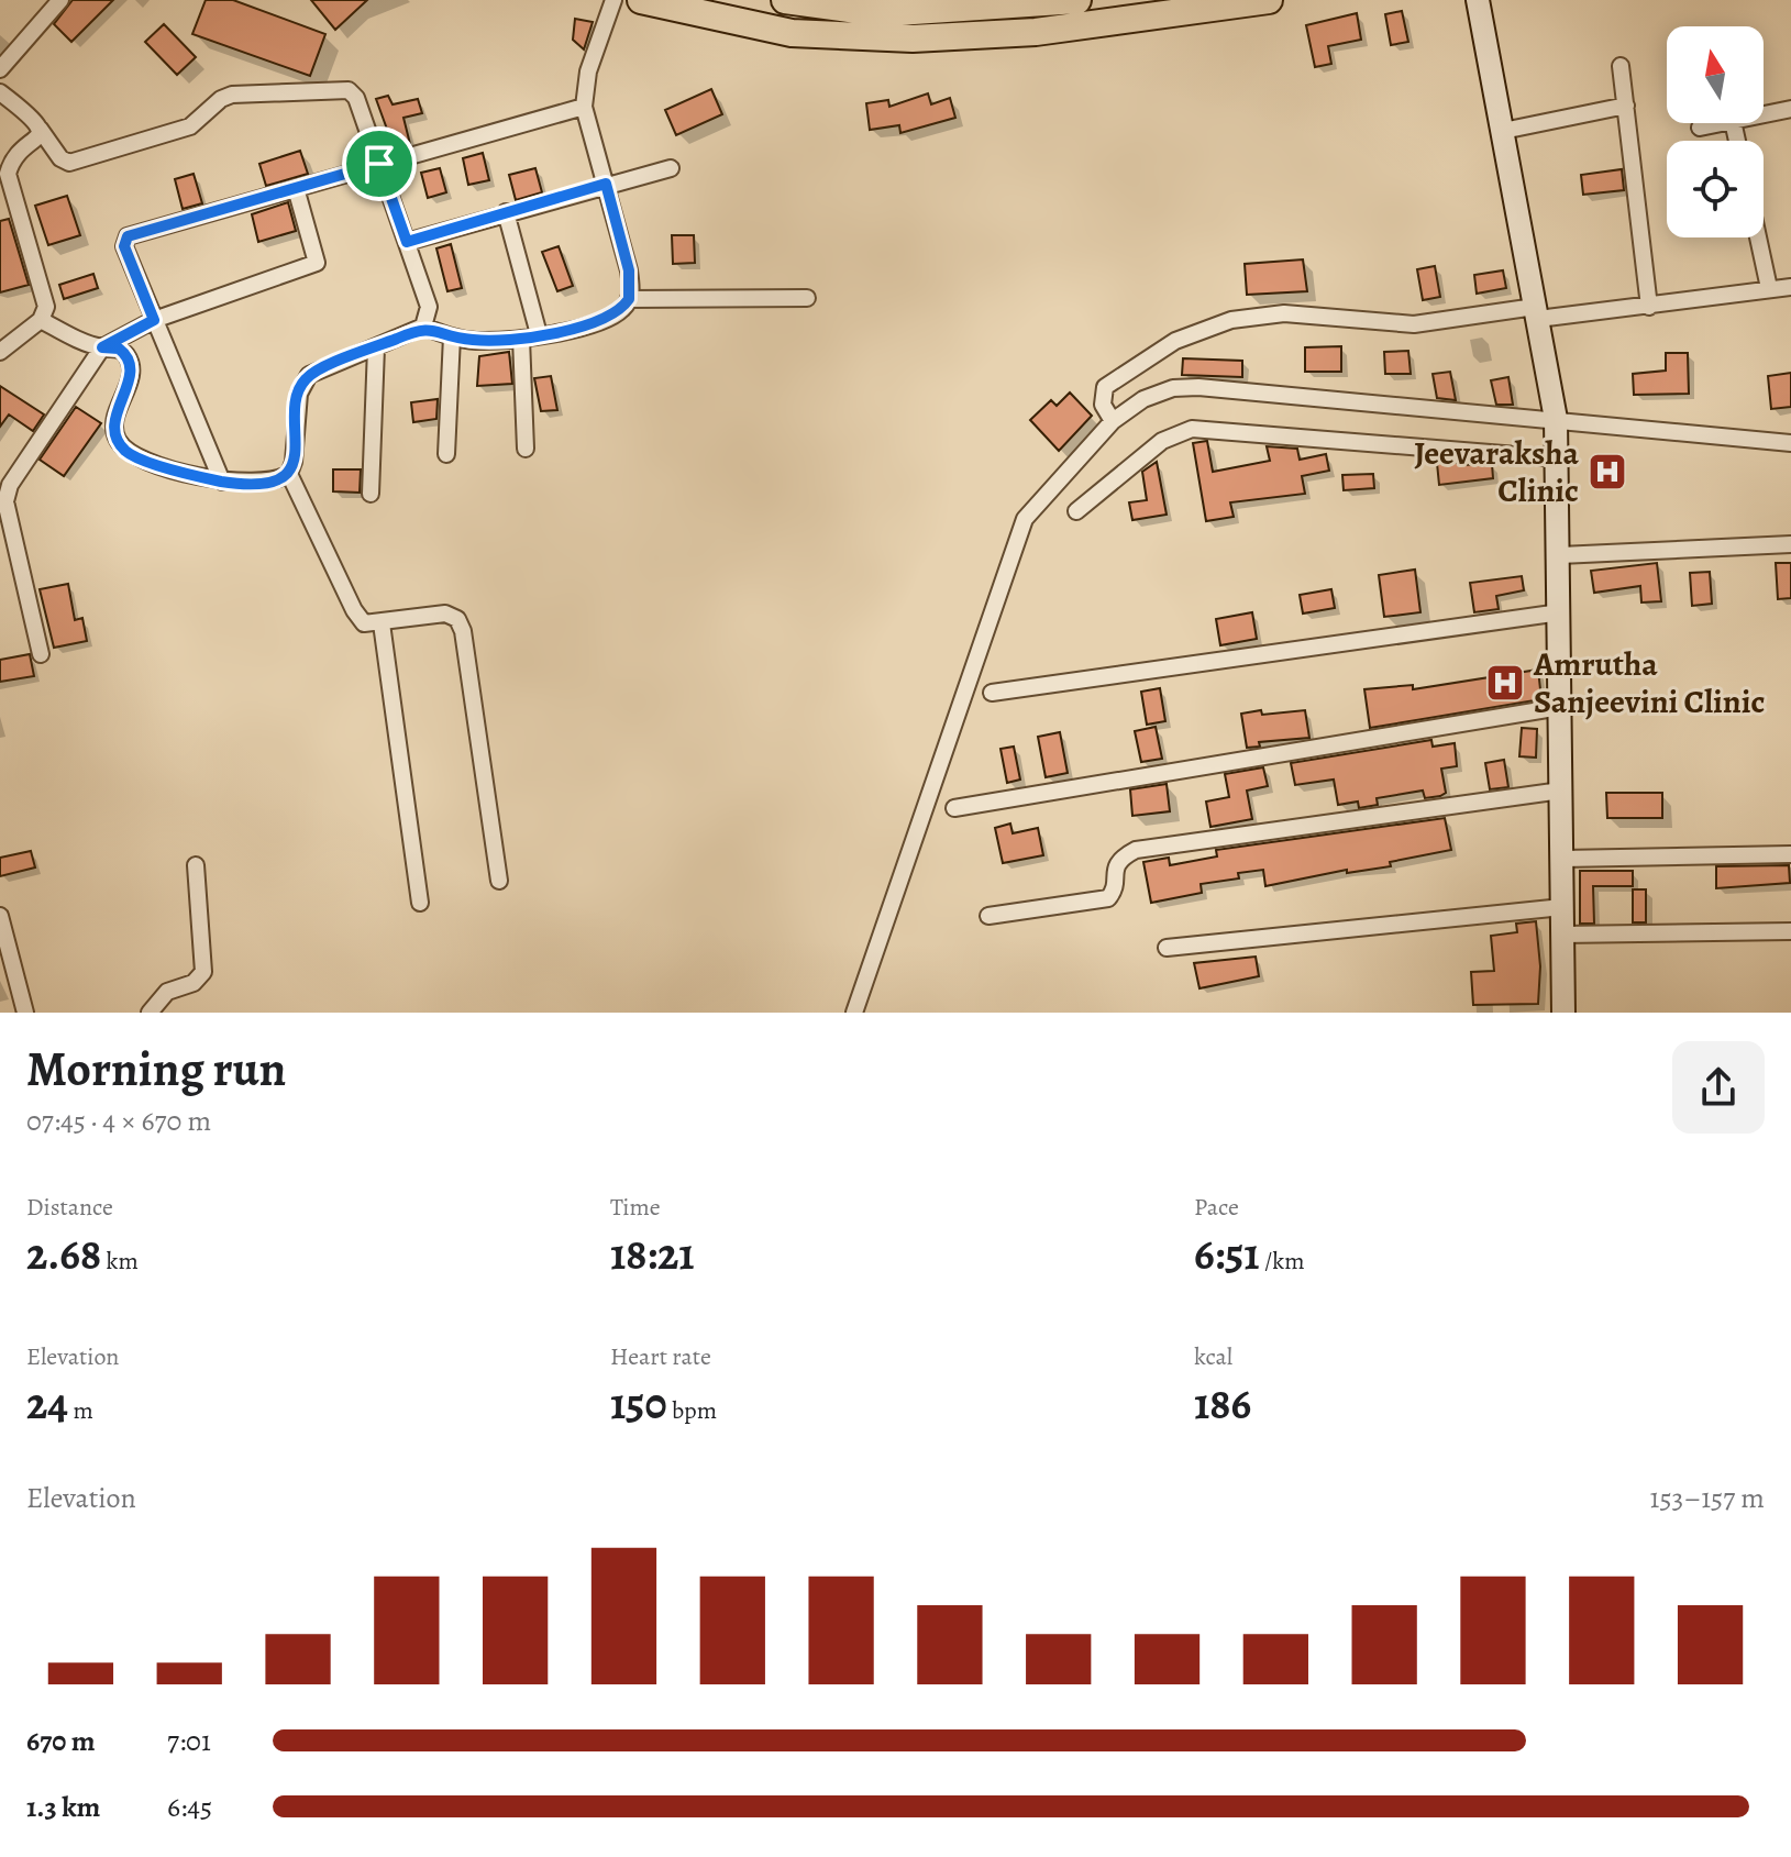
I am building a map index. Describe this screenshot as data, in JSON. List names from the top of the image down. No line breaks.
{"places":{"hospital":["Jeevaraksha Clinic","Amrutha Sanjeevini Clinic"]},"north":"top","page":{"heading":["Morning run","07:45 · 4 × 670 m"],"stats":[["Distance","2.68 km"],["Time","18:21"],["Pace","6:51 /km"],["Elevation","24 m"],["Heart rate","150 bpm"],["kcal","186"]],"chart":["Elevation","153–157 m"],"list":[{"name":"670 m","note":"7:01"},{"name":"1.3 km","note":"6:45"}]}}
